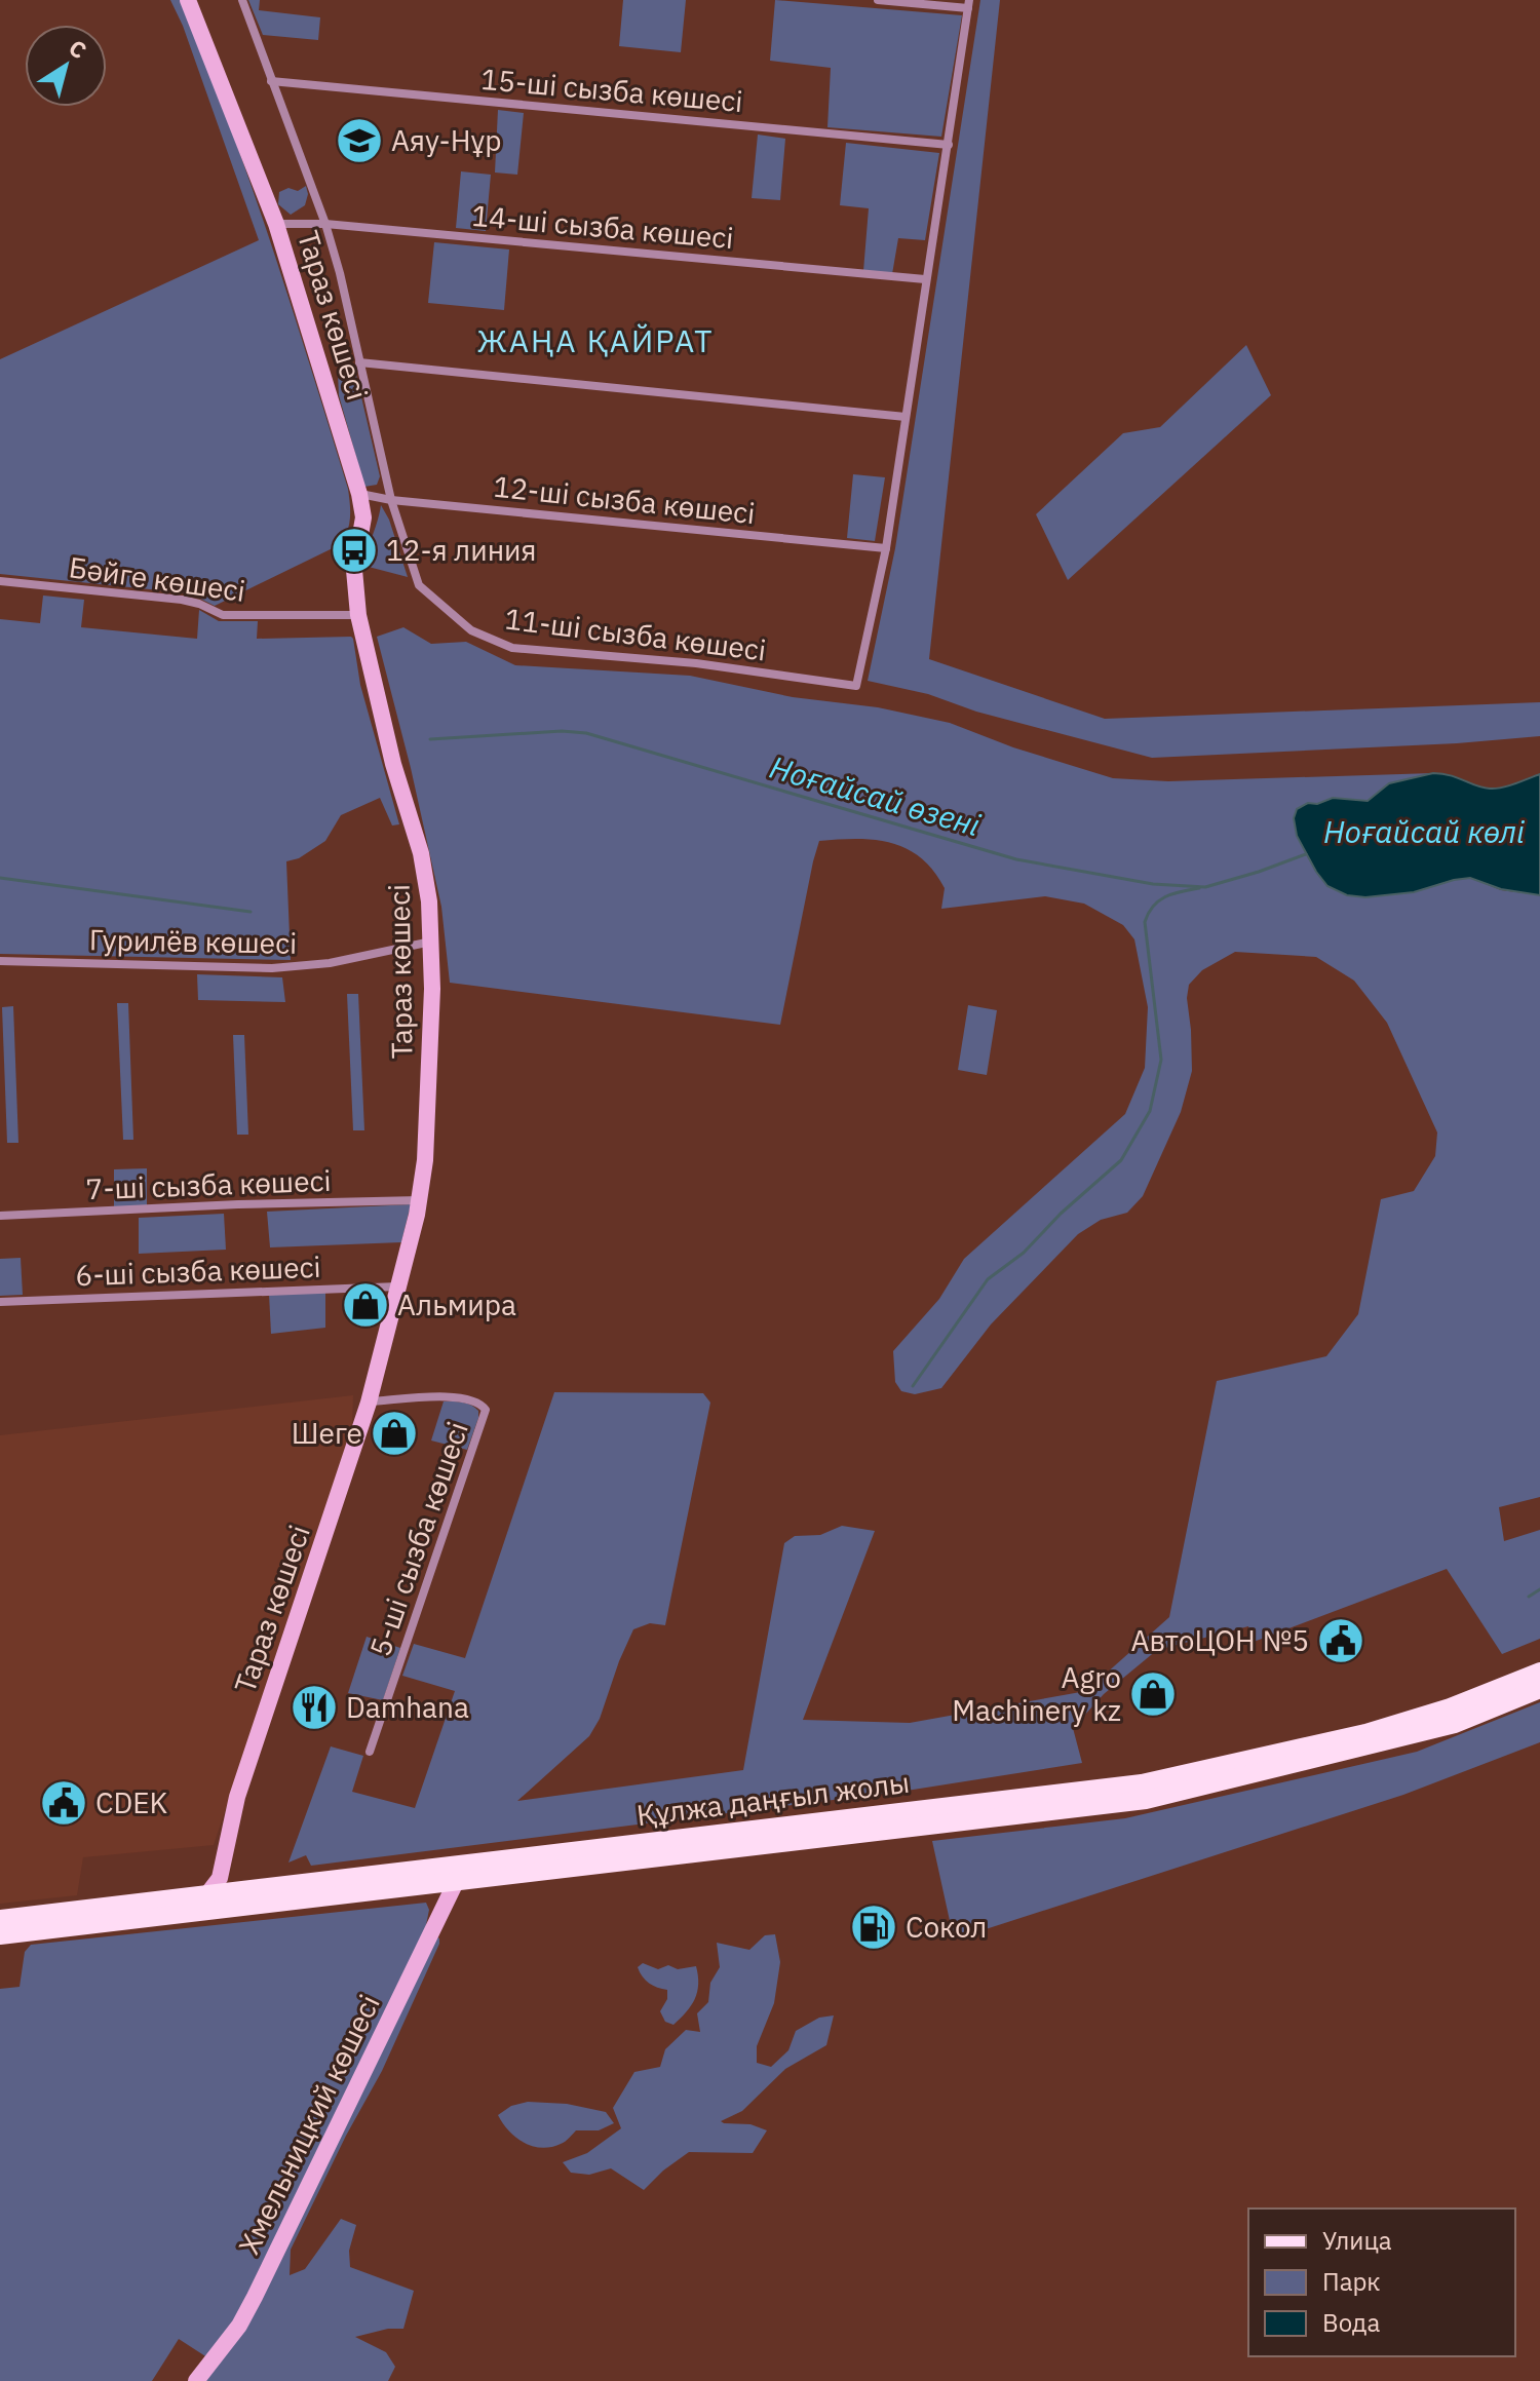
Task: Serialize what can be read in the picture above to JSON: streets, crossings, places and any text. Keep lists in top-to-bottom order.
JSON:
{
  "streets": {
    "main road": ["Құлжа даңғыл жолы"],
    "street": [
      "15-ші сызба көшесі",
      "14-ші сызба көшесі",
      "Тараз көшесі",
      "12-ші сызба көшесі",
      "Бәйге көшесі",
      "11-ші сызба көшесі",
      "Гурилёв көшесі",
      "7-ші сызба көшесі",
      "6-ші сызба көшесі",
      "5-ші сызба көшесі",
      "Хмельницкий көшесі"
    ]
  },
  "crossings": [
    ["15-ші сызба көшесі", "11-ші сызба көшесі"],
    ["14-ші сызба көшесі", "Тараз көшесі"],
    ["14-ші сызба көшесі", "11-ші сызба көшесі"],
    ["Тараз көшесі", "12-ші сызба көшесі"],
    ["Тараз көшесі", "Бәйге көшесі"],
    ["Тараз көшесі", "Гурилёв көшесі"],
    ["Тараз көшесі", "7-ші сызба көшесі"],
    ["Тараз көшесі", "6-ші сызба көшесі"],
    ["Тараз көшесі", "5-ші сызба көшесі"],
    ["Тараз көшесі", "Құлжа даңғыл жолы"],
    ["12-ші сызба көшесі", "11-ші сызба көшесі"],
    ["Құлжа даңғыл жолы", "Хмельницкий көшесі"]
  ],
  "districts": ["ЖАҢА ҚАЙРАТ"],
  "water": ["Ноғайсай өзені", "Ноғайсай көлі"],
  "places": {
    "school or university": ["Аяу-Нұр"],
    "bus stop": ["12-я линия"],
    "shop": ["Альмира", "Шеге", "Agro Machinery kz"],
    "public building": ["АвтоЦОН №5", "CDEK"],
    "restaurant": ["Damhana"],
    "fuel station": ["Сокол"]
  },
  "legend": ["Улица", "Парк", "Вода"],
  "north": "top right"
}
